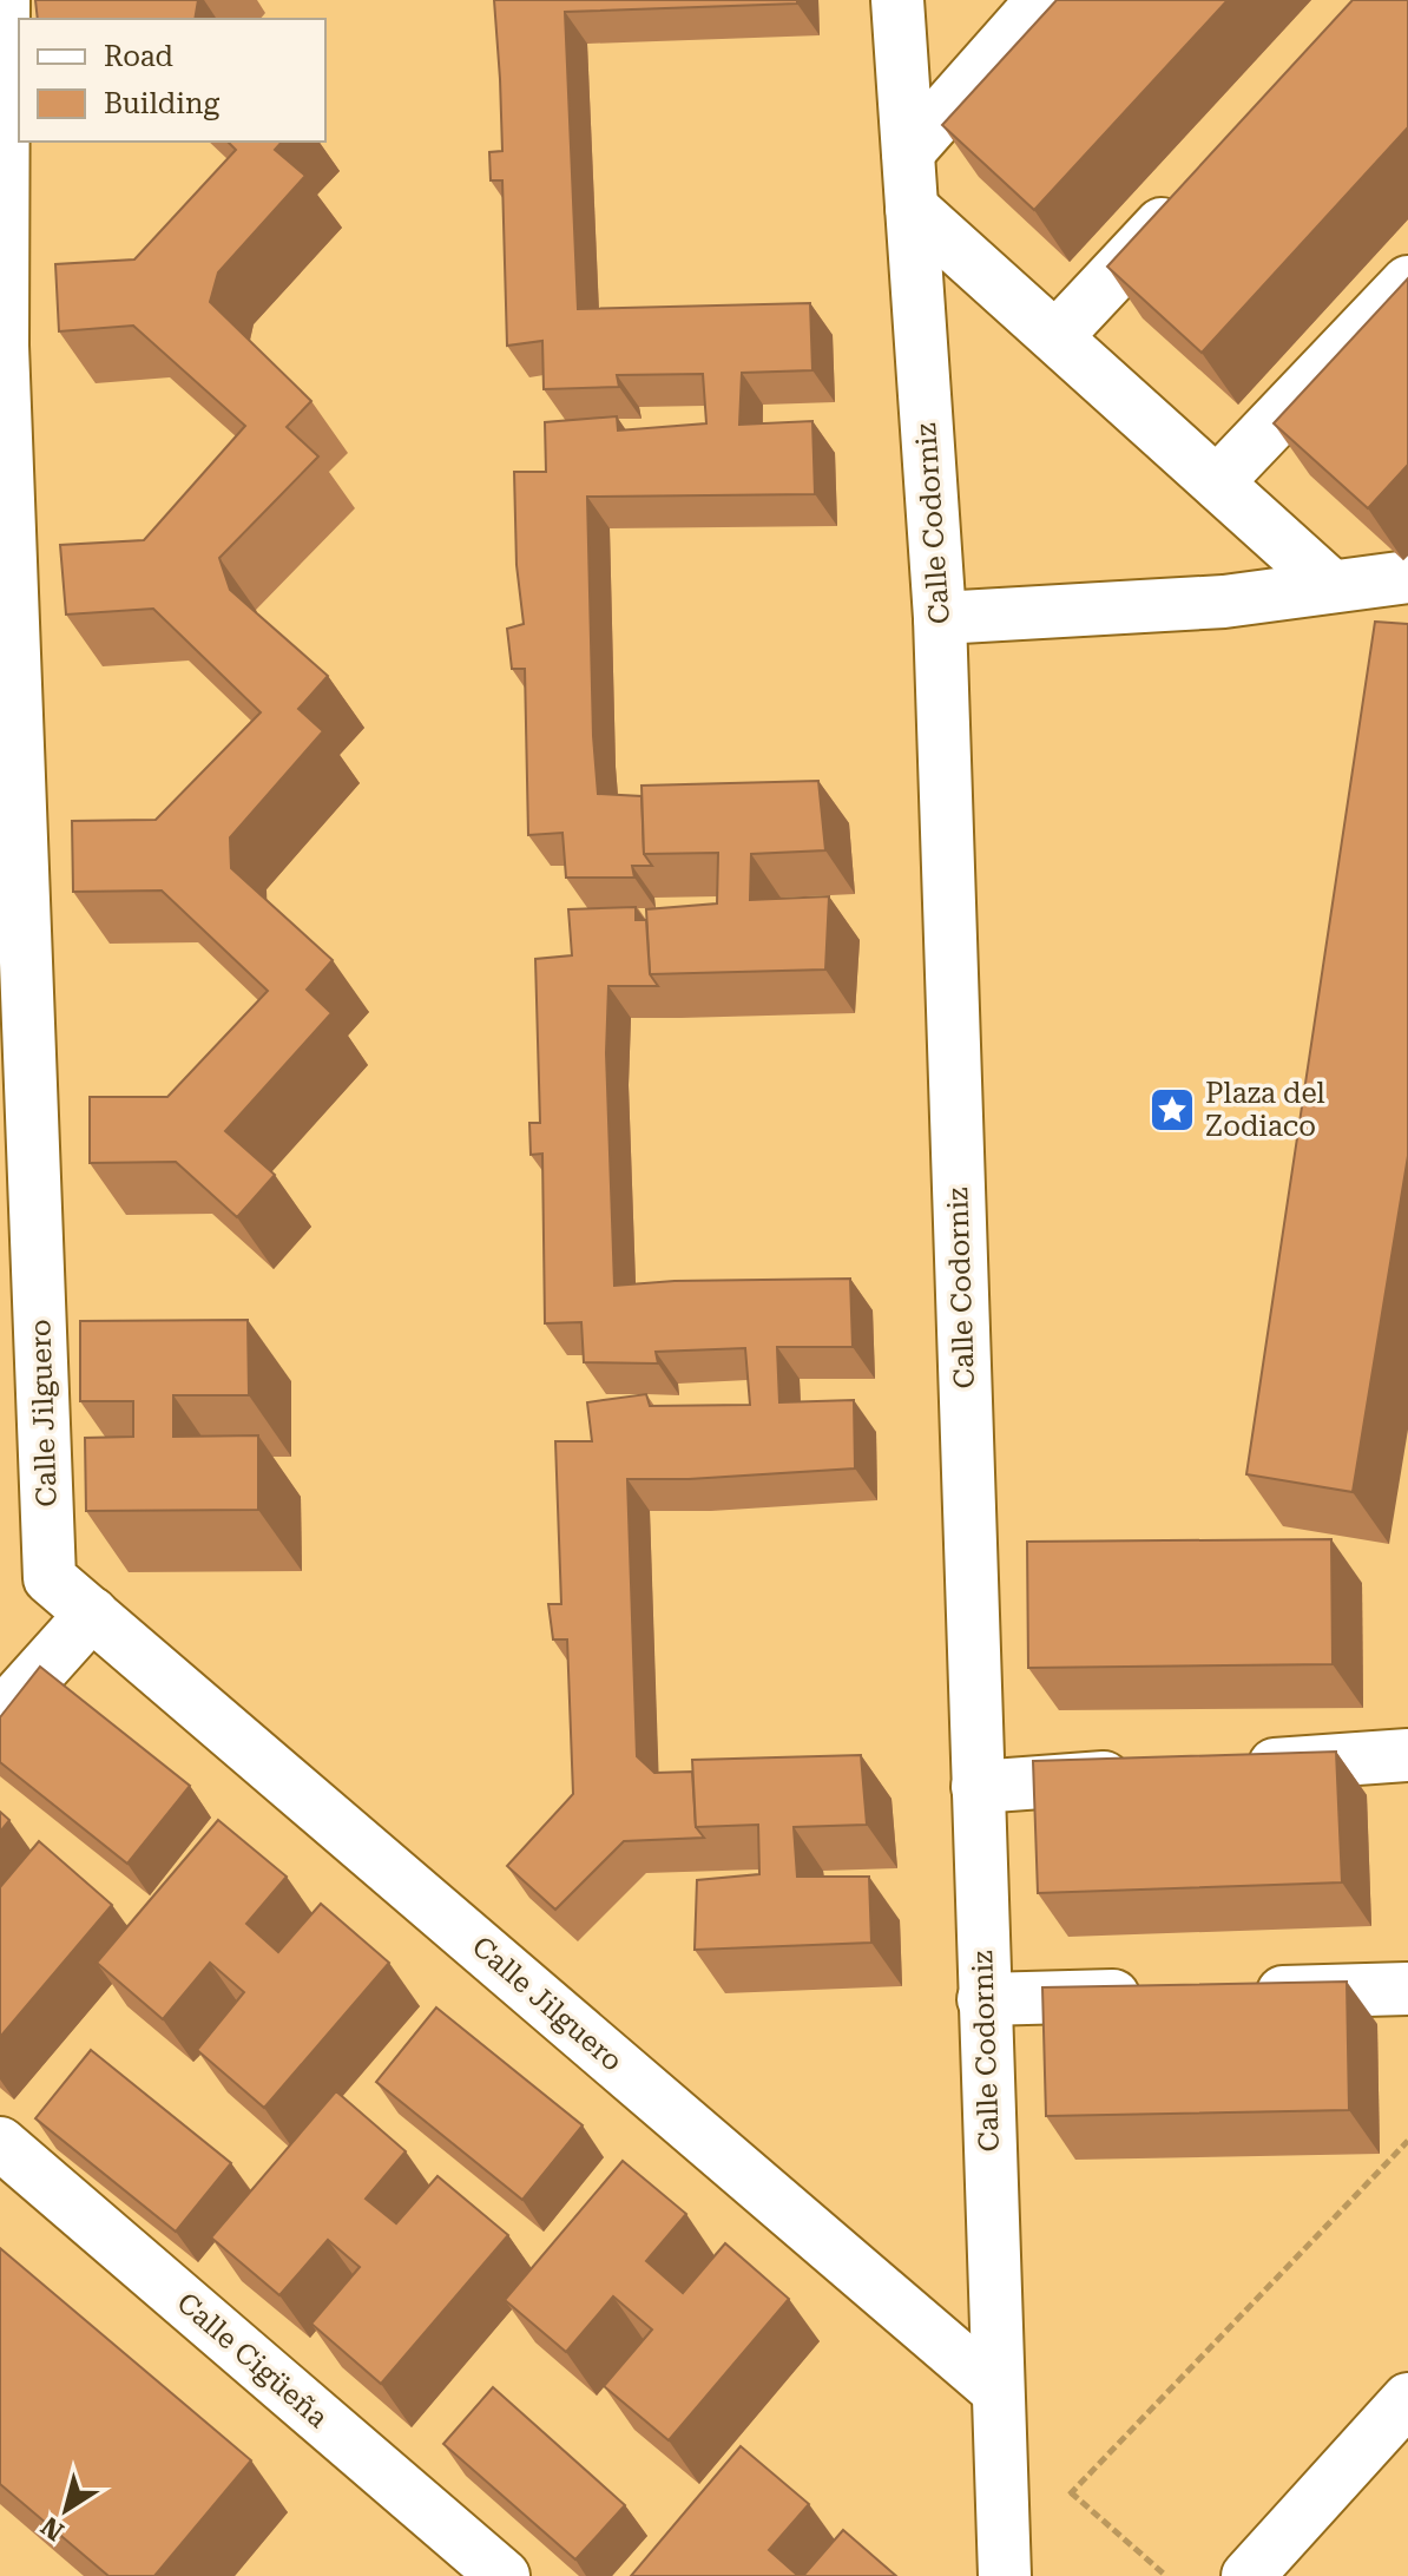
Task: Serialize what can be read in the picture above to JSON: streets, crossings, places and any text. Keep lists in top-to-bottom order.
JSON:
{
  "streets": {
    "street": ["Calle Codorniz", "Calle Jilguero", "Calle Cigüeña"]
  },
  "crossings": [
    ["Calle Codorniz", "Calle Jilguero"]
  ],
  "places": {
    "place": ["Plaza del Zodiaco"]
  },
  "legend": ["Road", "Building"],
  "north": "bottom left"
}
